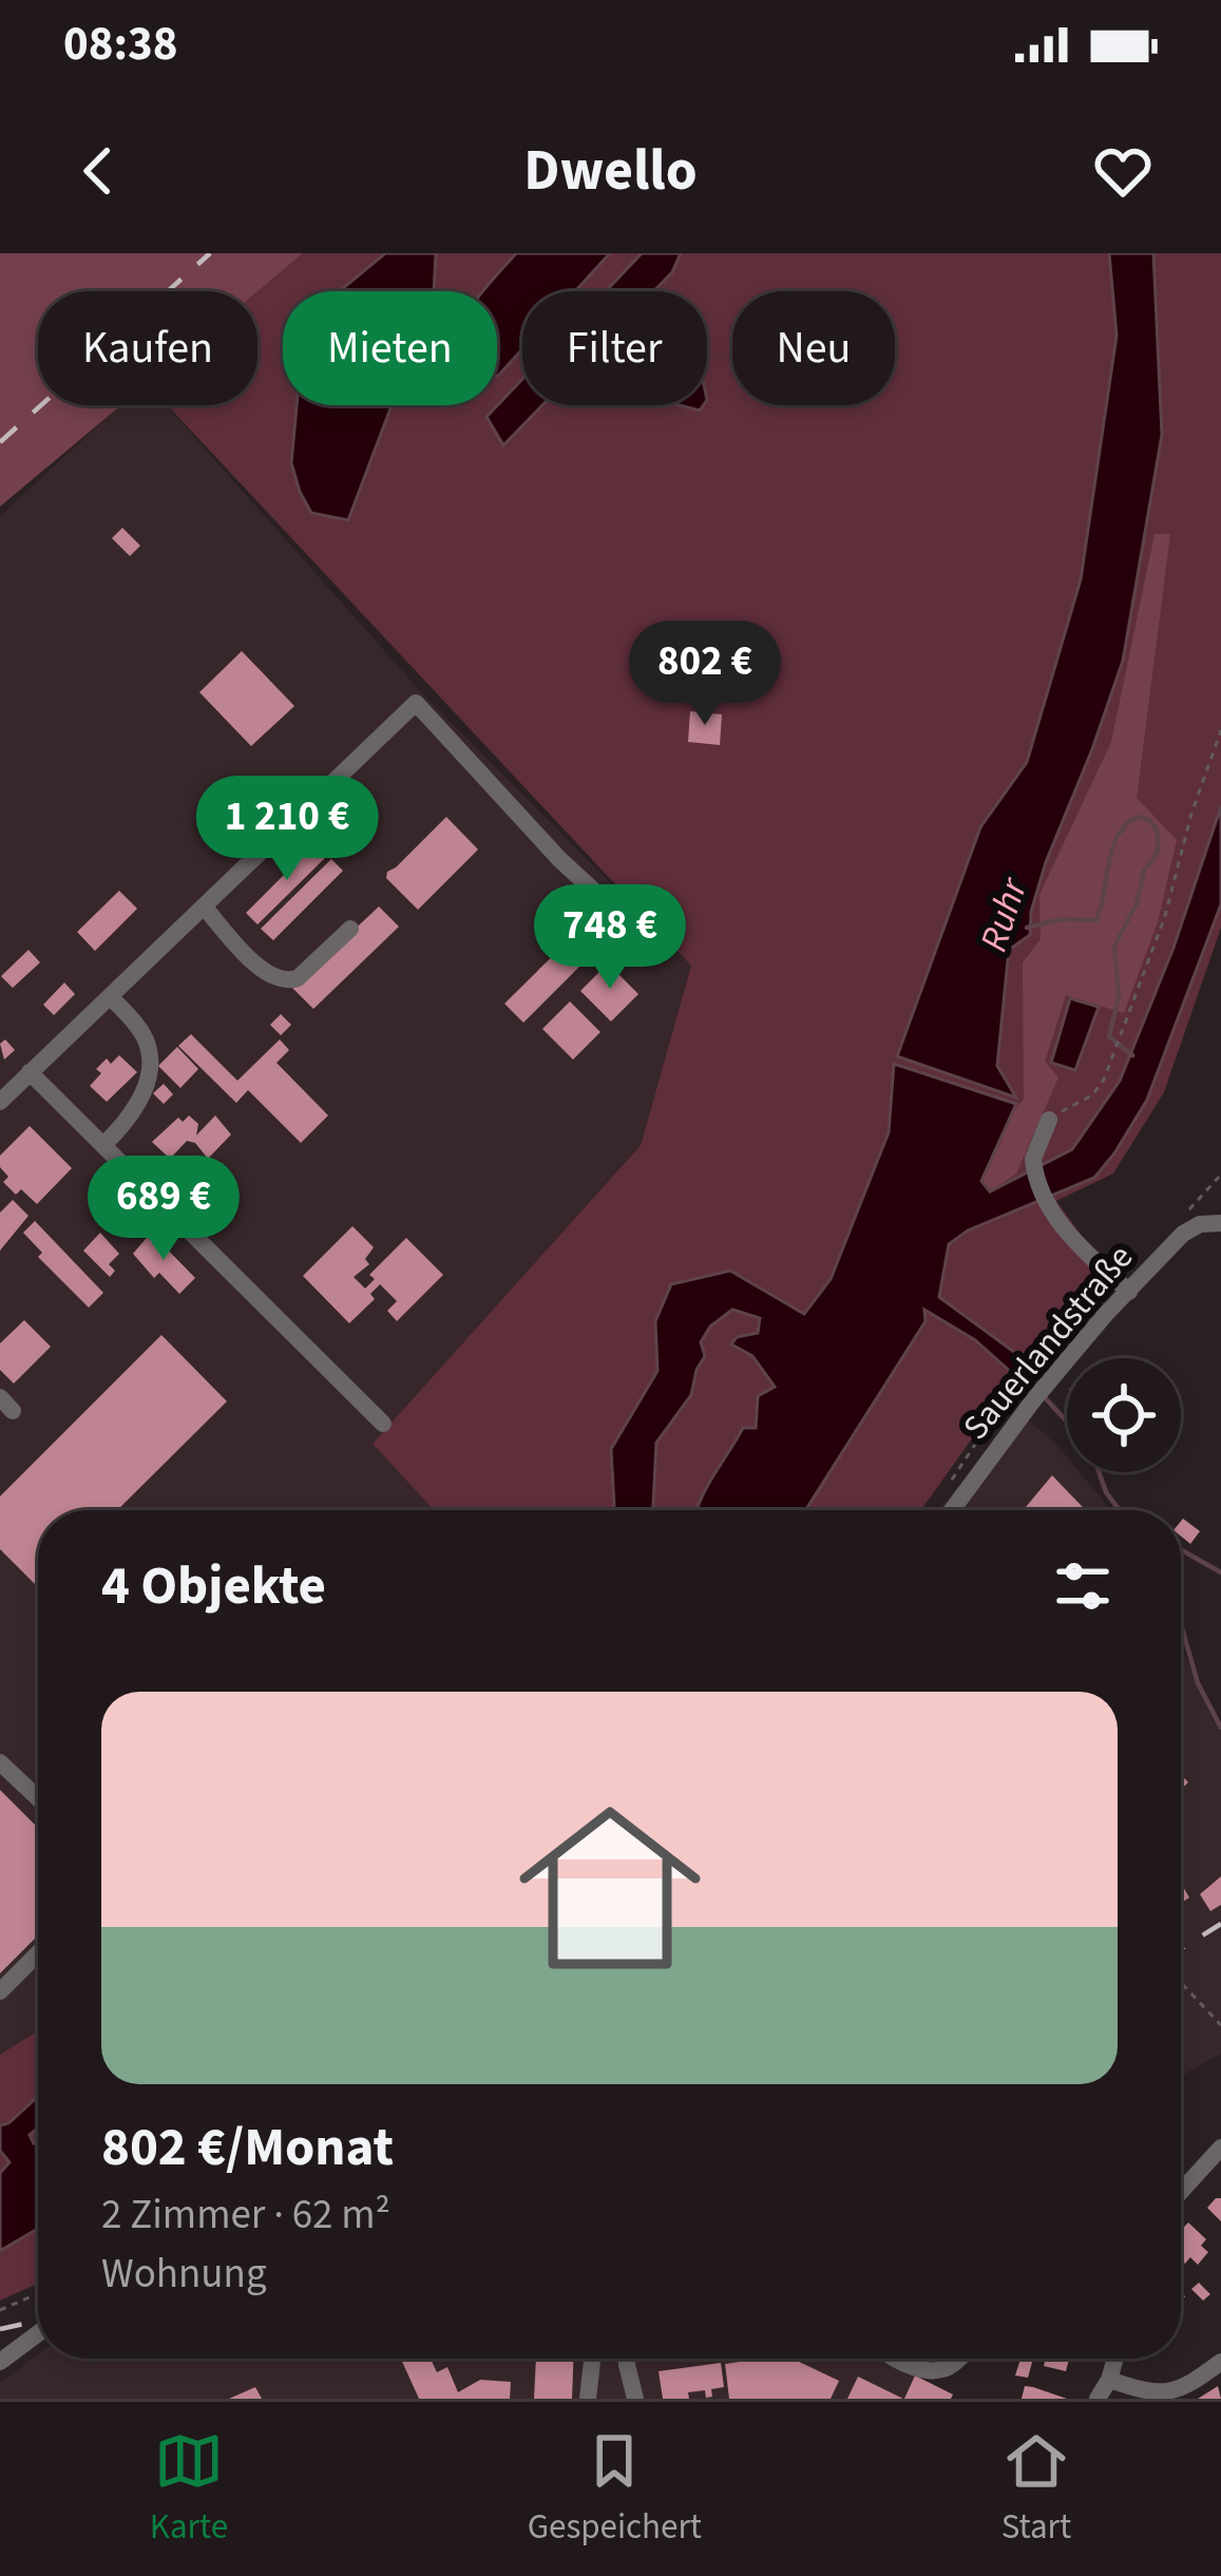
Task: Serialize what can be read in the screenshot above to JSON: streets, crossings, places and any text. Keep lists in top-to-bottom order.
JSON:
{
  "streets": {
    "street": ["Sauerlandstraße"]
  },
  "water": ["Ruhr"],
  "page": {
    "status": "08:38",
    "header": "Dwello",
    "chip": [
      "Kaufen",
      "Mieten",
      "Filter",
      "Neu"
    ],
    "price": [
      "802 €",
      "1 210 €",
      "748 €",
      "689 €"
    ],
    "heading": "4 Objekte",
    "list": [
      {
        "name": "802 €/Monat",
        "note": "2 Zimmer · 62 m² · Wohnung"
      }
    ],
    "tabs": ["Karte", "Gespeichert", "Start"]
  }
}
